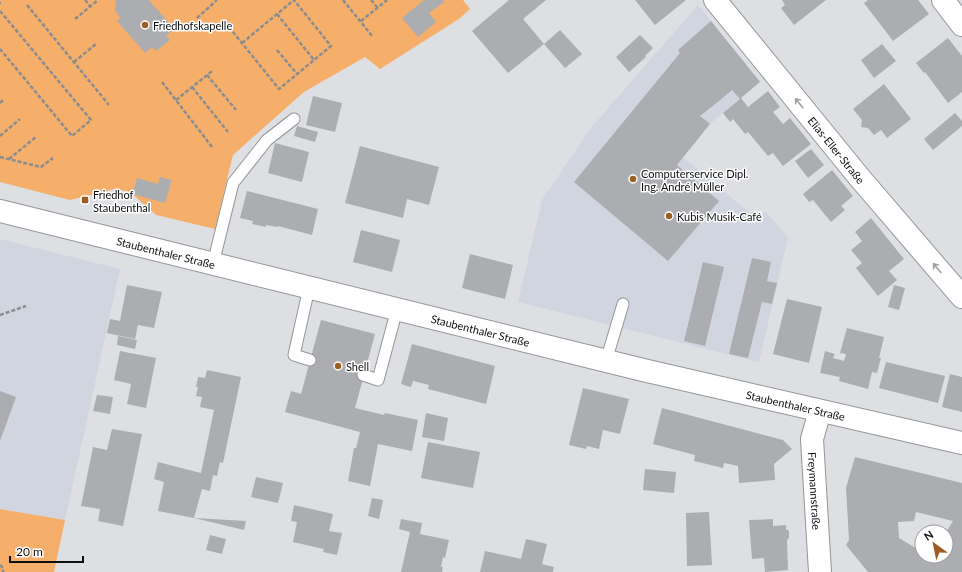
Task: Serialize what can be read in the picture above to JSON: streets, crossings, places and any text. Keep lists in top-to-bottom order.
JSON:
{
  "streets": {
    "main road": ["Elias-Eller-Straße", "Staubenthaler Straße", "Freymannstraße"]
  },
  "crossings": [
    ["Staubenthaler Straße", "Freymannstraße"]
  ],
  "one_way": ["Elias-Eller-Straße"],
  "places": {
    "other": [
      "Friedhofskapelle",
      "Computerservice Dipl. Ing. André Müller",
      "Kubis Musik-Café",
      "Shell"
    ],
    "transit": ["Friedhof Staubenthal"]
  },
  "scale_bar": "20 m",
  "north": "top left"
}
